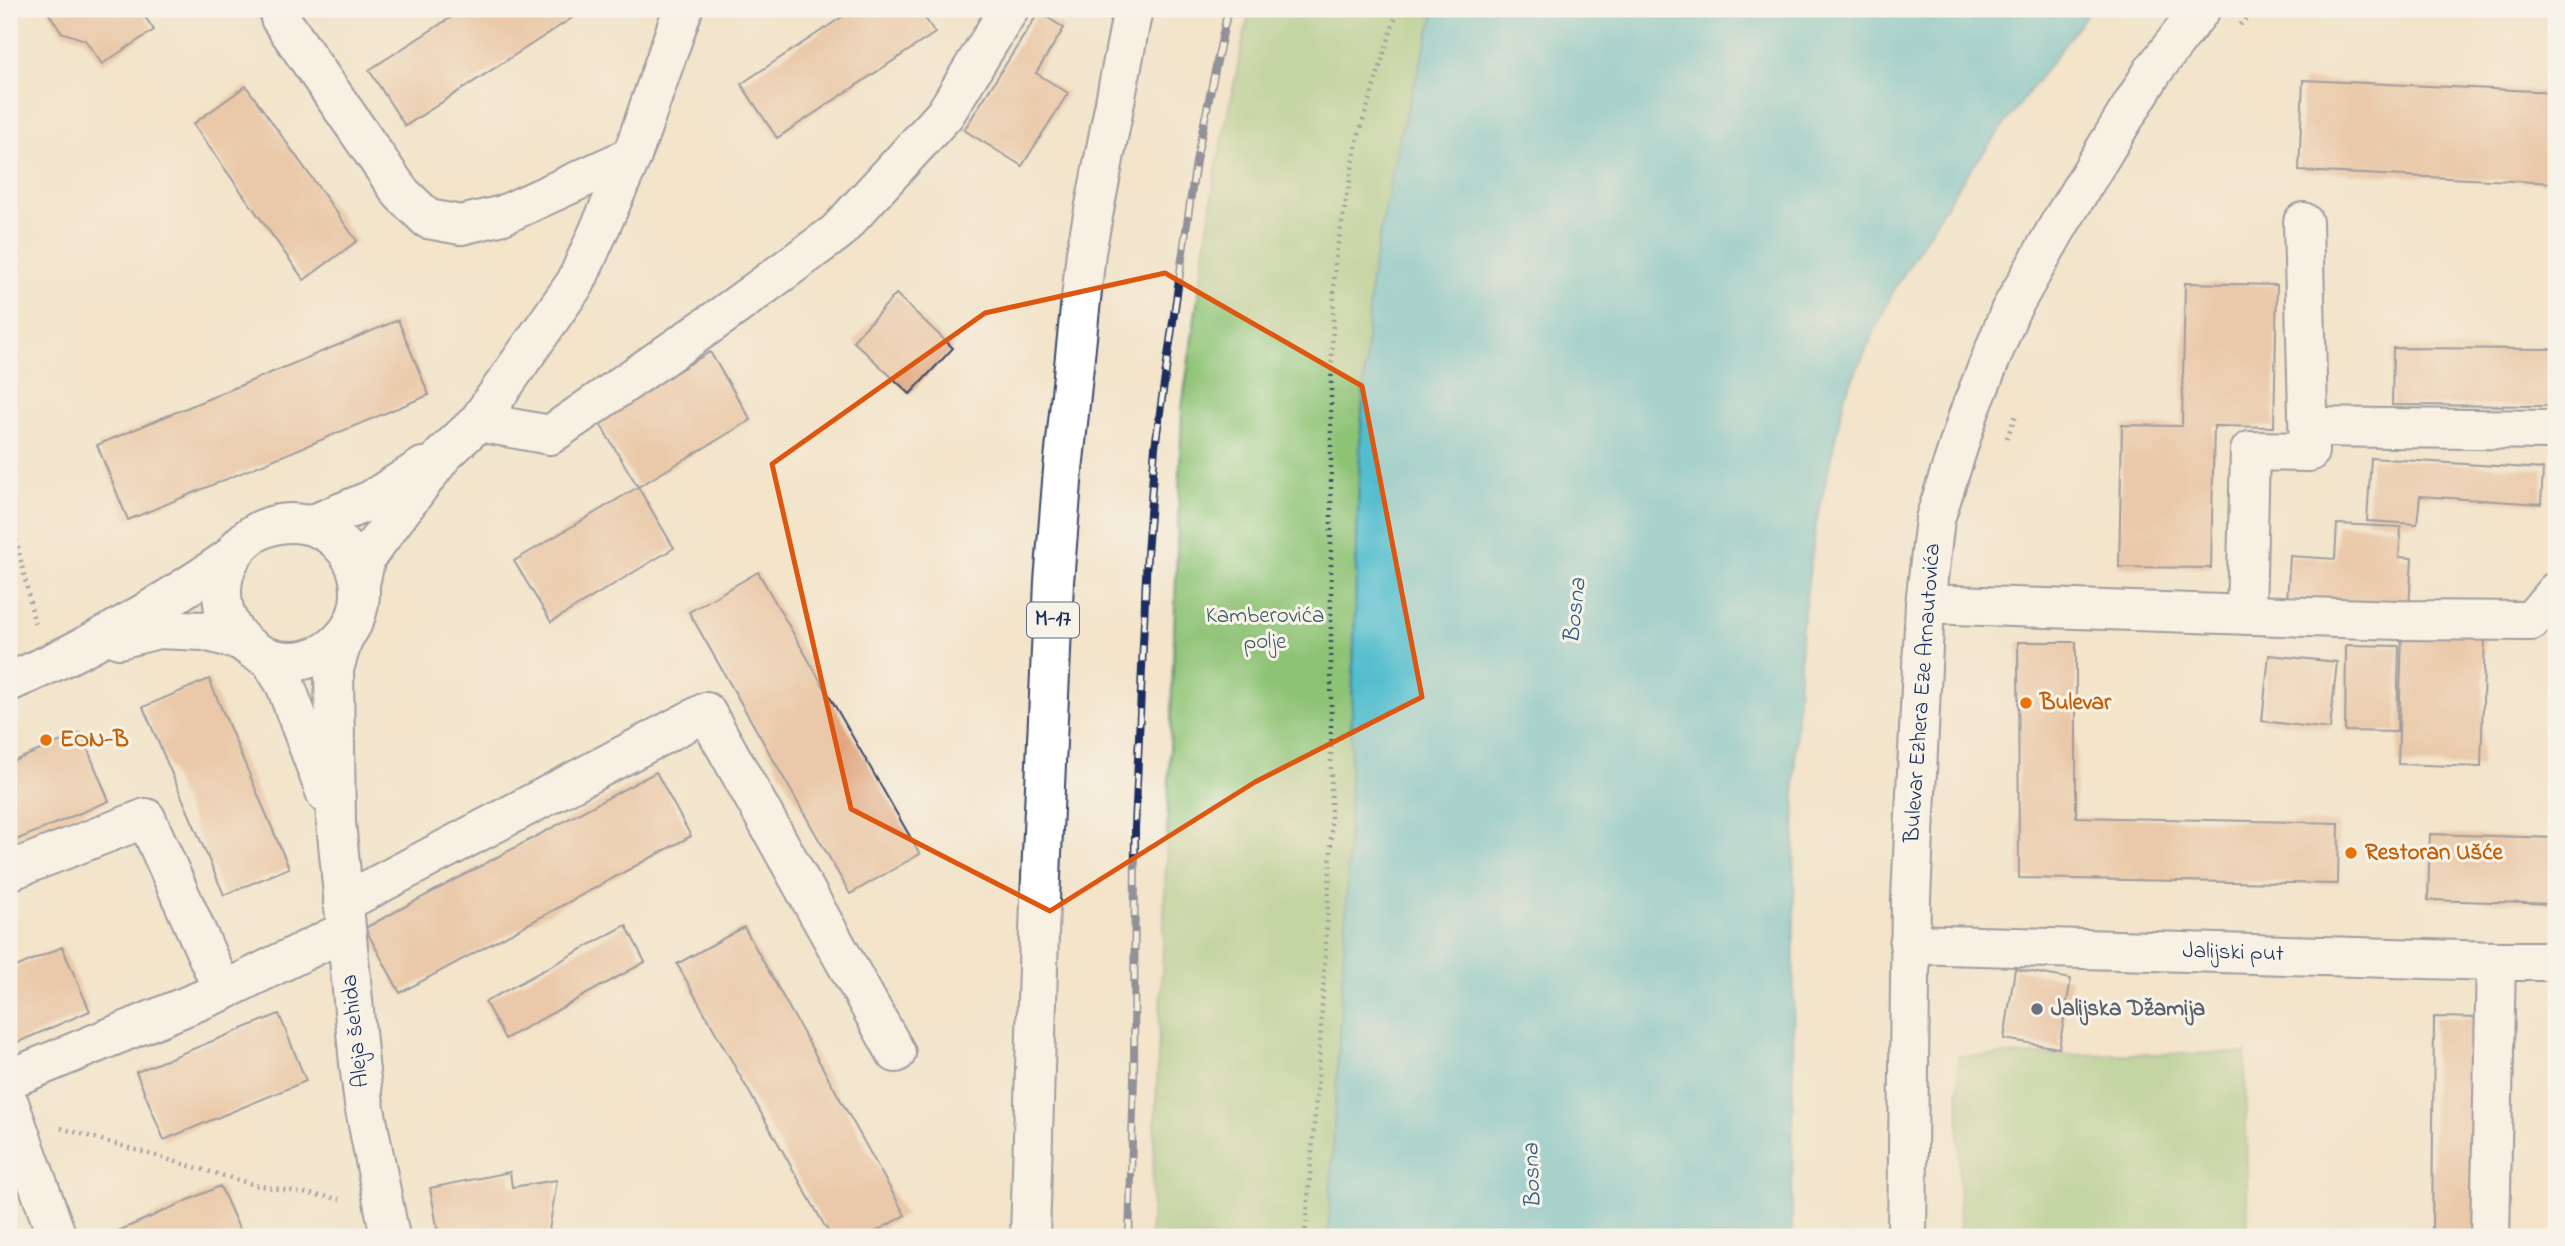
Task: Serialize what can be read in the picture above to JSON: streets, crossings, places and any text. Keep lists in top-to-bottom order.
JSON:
{
  "streets": {
    "main road": [
      "M-17",
      "Bulevar Ezhera Eze Arnautovića",
      "Jalijski put",
      "Aleja šehida"
    ]
  },
  "crossings": [
    ["Bulevar Ezhera Eze Arnautovića", "Jalijski put"]
  ],
  "water": ["Bosna"],
  "parks": ["Kamberovića polje"],
  "places": [
    "Bulevar",
    "EON-B",
    "Restoran Ušće",
    "Jalijska Džamija"
  ]
}
